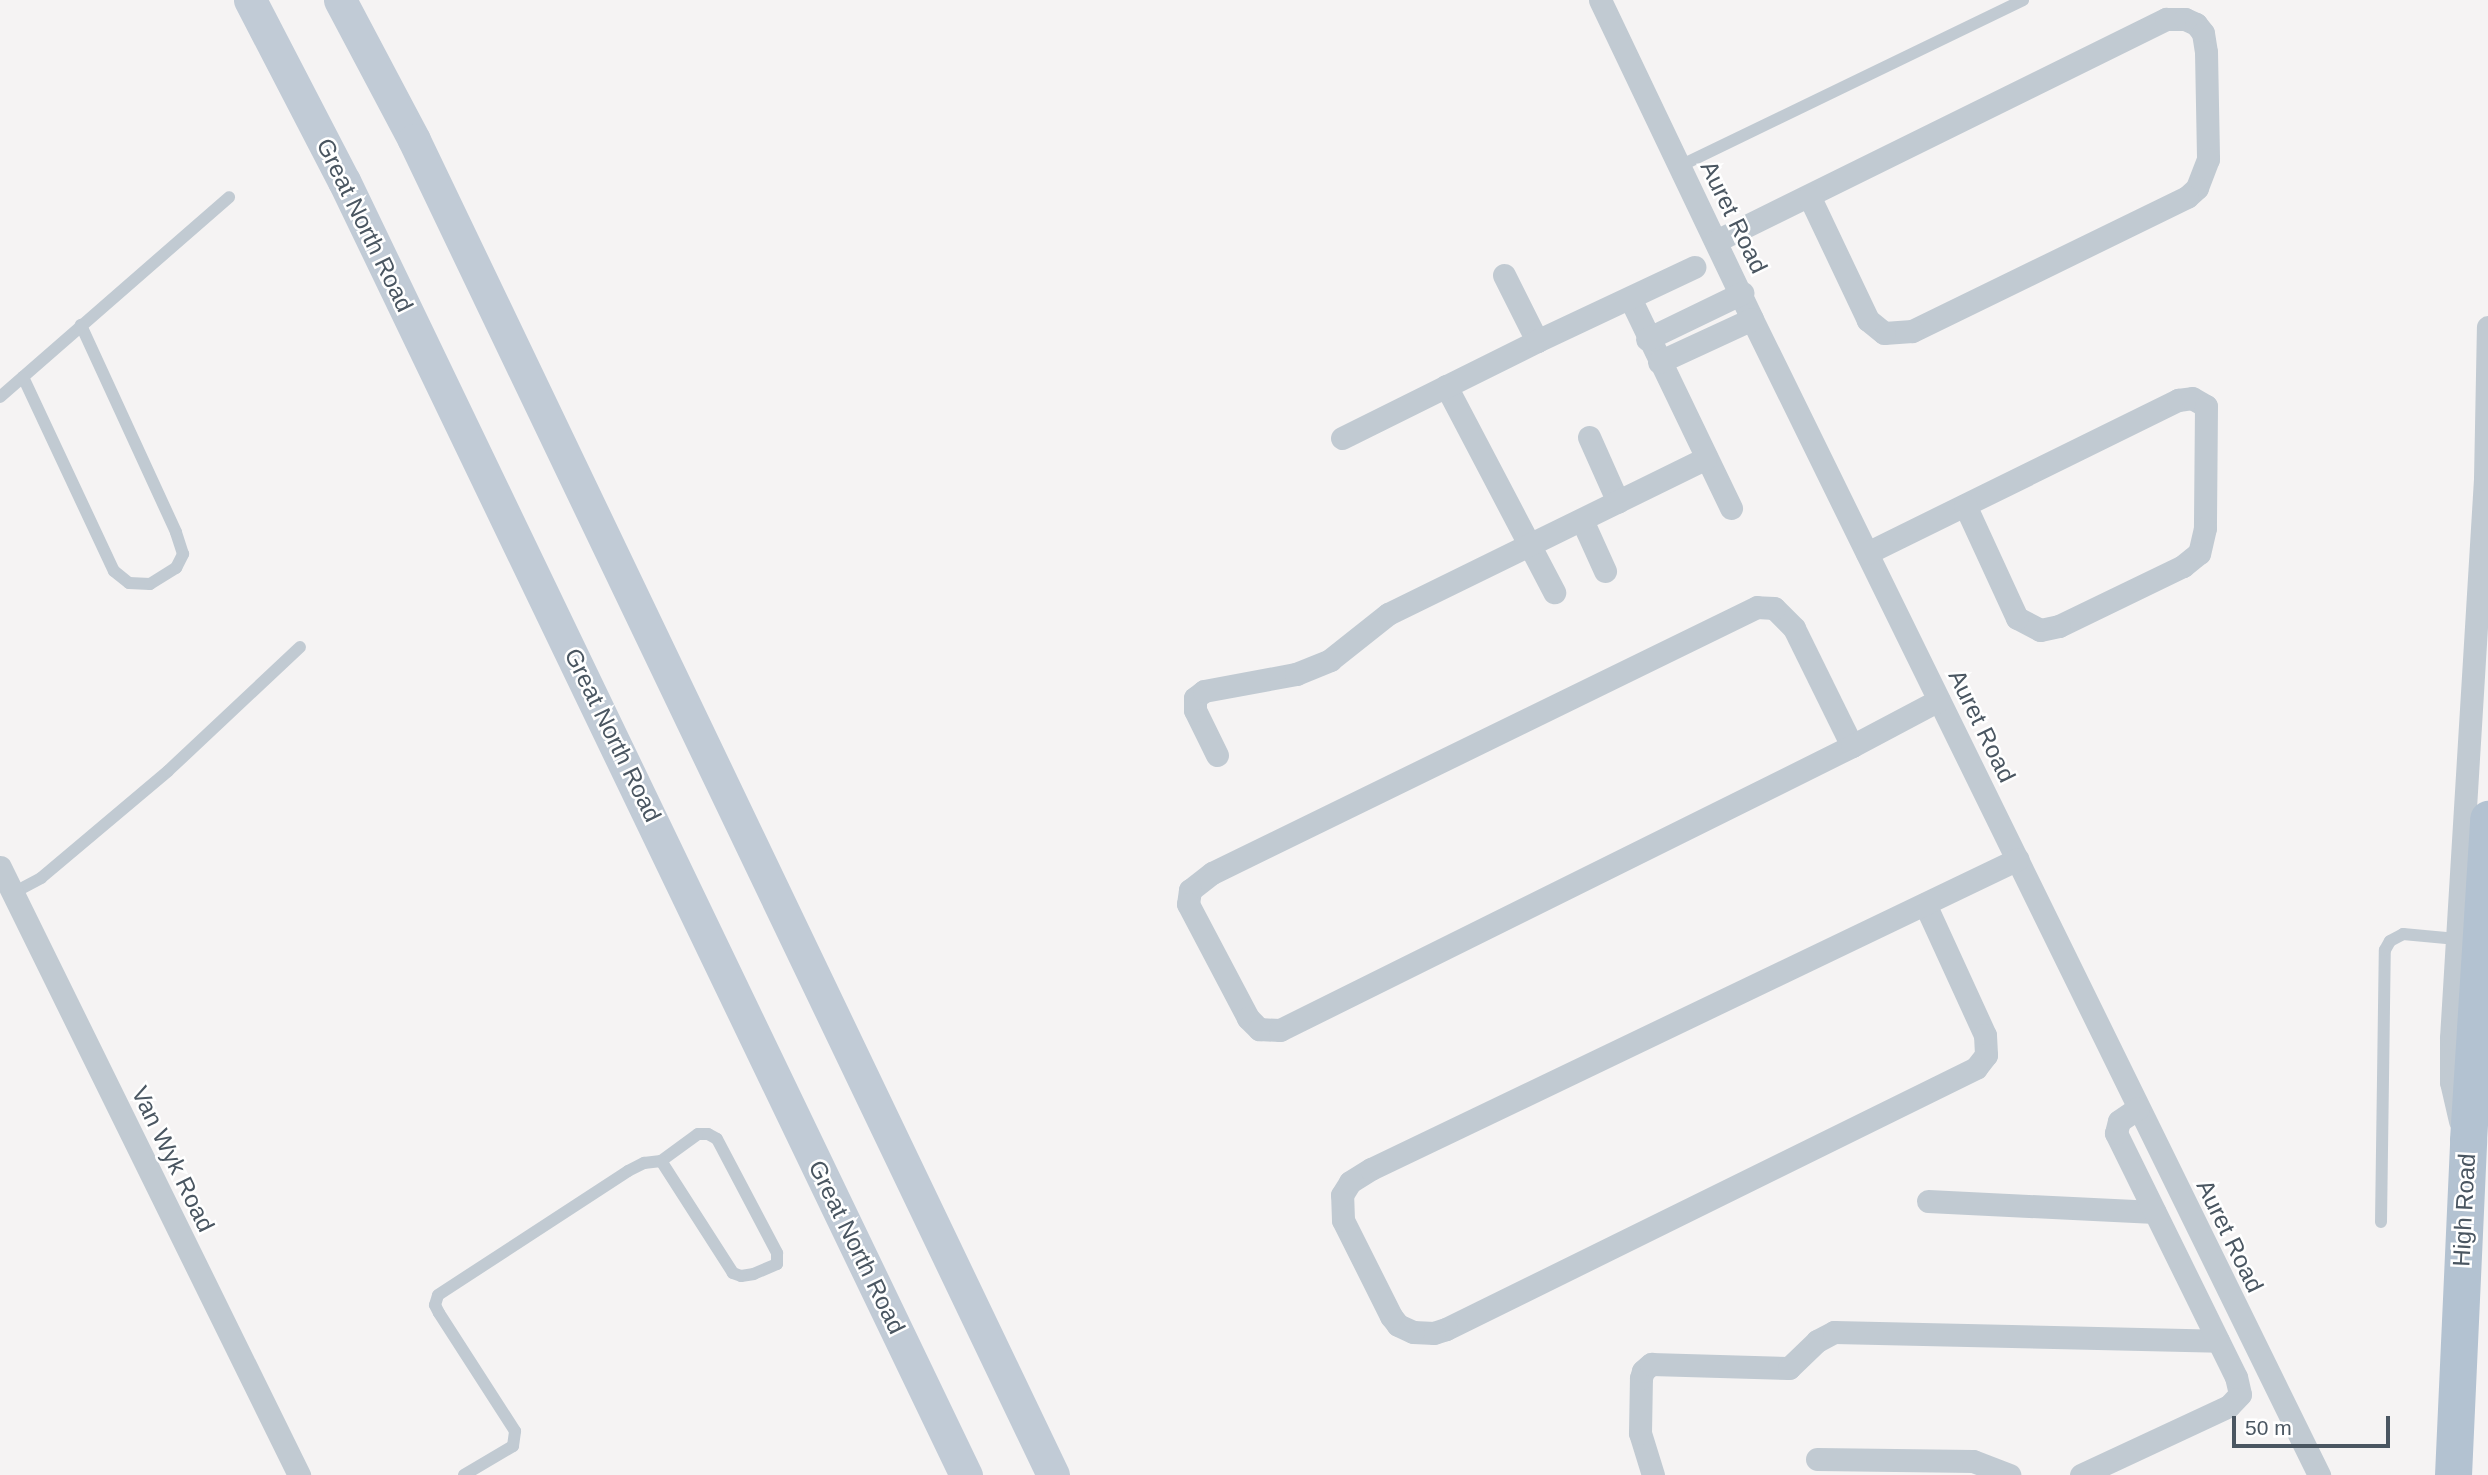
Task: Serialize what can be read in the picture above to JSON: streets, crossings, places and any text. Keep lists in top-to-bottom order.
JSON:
{
  "streets": {
    "main road": ["Great North Road", "High Road"],
    "street": ["Auret Road", "Van Wyk Road"]
  },
  "scale_bar": "50 m"
}
